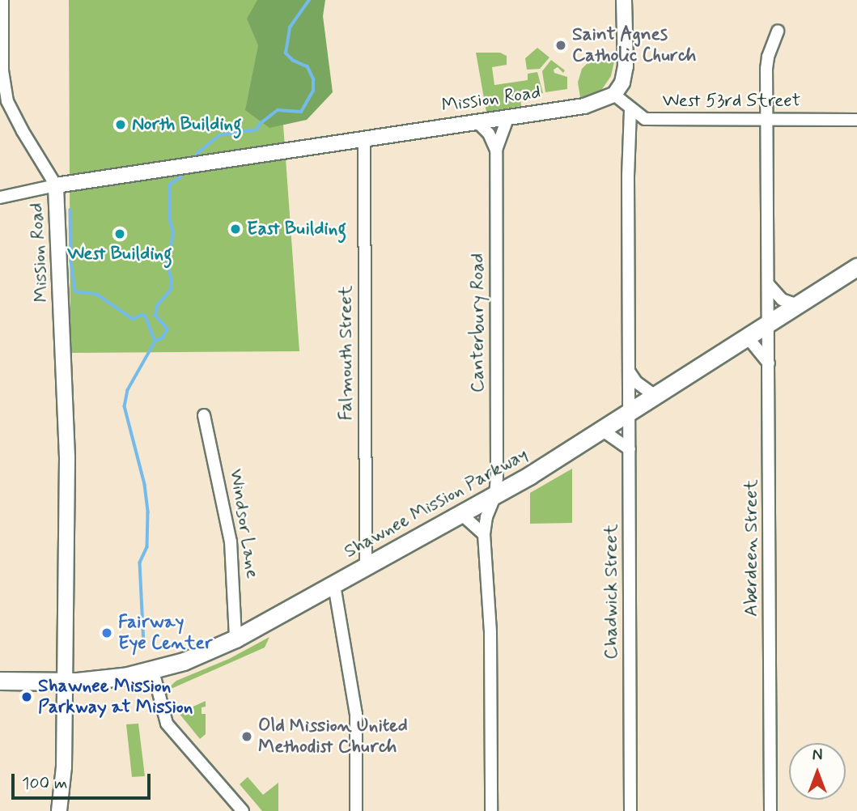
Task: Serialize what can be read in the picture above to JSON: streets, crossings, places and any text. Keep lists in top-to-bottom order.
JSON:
{
  "streets": {
    "highway": ["Shawnee Mission Parkway"],
    "main road": ["Mission Road"],
    "street": [
      "West 53rd Street",
      "Canterbury Road",
      "Falmouth Street",
      "Windsor Lane",
      "Aberdeen Street",
      "Chadwick Street"
    ]
  },
  "crossings": [
    ["Mission Road", "West 53rd Street"],
    ["Mission Road", "Canterbury Road"],
    ["Mission Road", "Falmouth Street"],
    ["Mission Road", "Shawnee Mission Parkway"],
    ["West 53rd Street", "Aberdeen Street"],
    ["West 53rd Street", "Chadwick Street"],
    ["Canterbury Road", "Shawnee Mission Parkway"],
    ["Falmouth Street", "Shawnee Mission Parkway"],
    ["Shawnee Mission Parkway", "Windsor Lane"],
    ["Shawnee Mission Parkway", "Aberdeen Street"],
    ["Shawnee Mission Parkway", "Chadwick Street"]
  ],
  "places": [
    "Saint Agnes Catholic Church",
    "North Building",
    "East Building",
    "West Building",
    "Fairway Eye Center",
    "Shawnee Mission Parkway at Mission",
    "Old Mission United Methodist Church"
  ],
  "scale_bar": "100 m",
  "north": "top"
}
